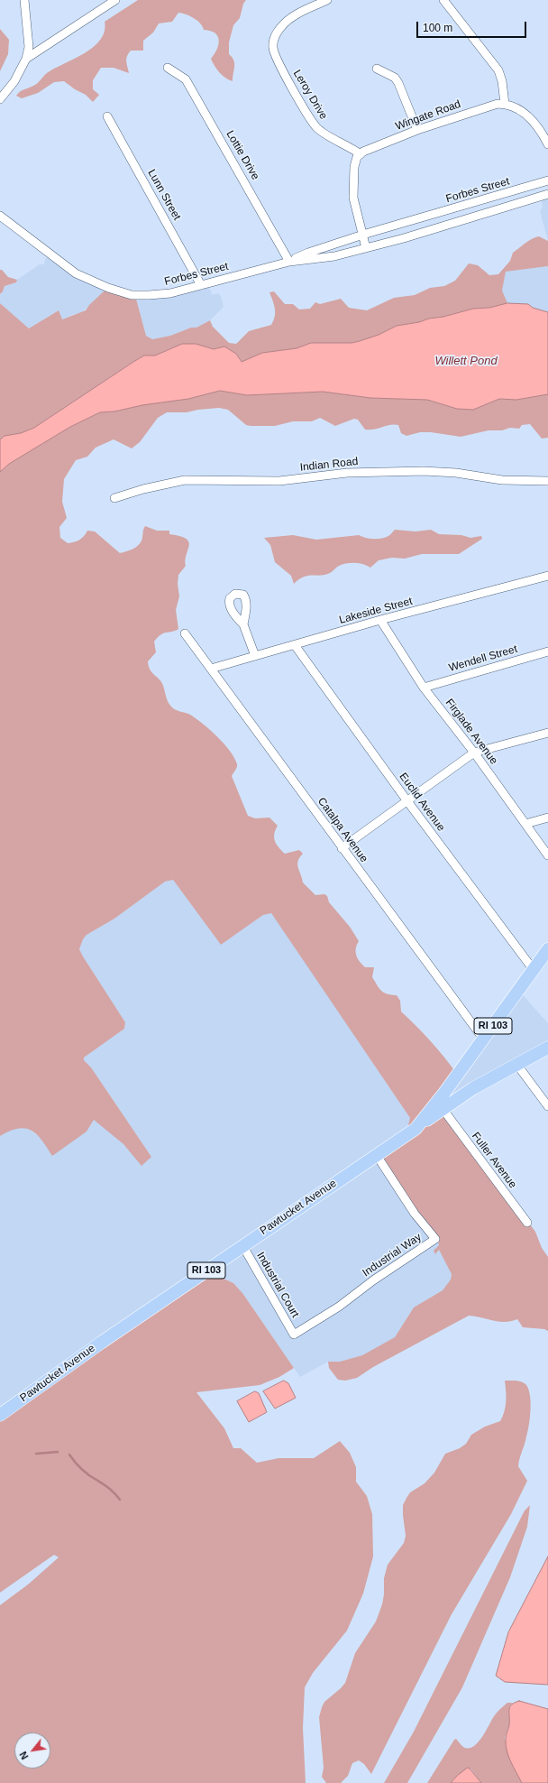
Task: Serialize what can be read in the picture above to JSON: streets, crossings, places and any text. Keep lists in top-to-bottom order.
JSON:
{
  "streets": {
    "main road": ["RI 103", "Pawtucket Avenue"],
    "street": [
      "Leroy Drive",
      "Wingate Road",
      "Lottie Drive",
      "Forbes Street",
      "Lunn Street",
      "Indian Road",
      "Lakeside Street",
      "Wendell Street",
      "Firglade Avenue",
      "Euclid Avenue",
      "Catalpa Avenue",
      "Fuller Avenue",
      "Industrial Way",
      "Industrial Court"
    ]
  },
  "crossings": [
    ["Leroy Drive", "Wingate Road"],
    ["Lottie Drive", "Forbes Street"],
    ["Forbes Street", "Lunn Street"],
    ["Lakeside Street", "Firglade Avenue"],
    ["Lakeside Street", "Euclid Avenue"],
    ["Lakeside Street", "Catalpa Avenue"],
    ["Wendell Street", "Firglade Avenue"],
    ["Euclid Avenue", "RI 103"],
    ["Catalpa Avenue", "RI 103"],
    ["RI 103", "Fuller Avenue"],
    ["RI 103", "Pawtucket Avenue"],
    ["Fuller Avenue", "Pawtucket Avenue"],
    ["Pawtucket Avenue", "Industrial Way"],
    ["Pawtucket Avenue", "Industrial Court"],
    ["Industrial Way", "Industrial Court"]
  ],
  "water": ["Willett Pond"],
  "scale_bar": "100 m",
  "north": "bottom left"
}
